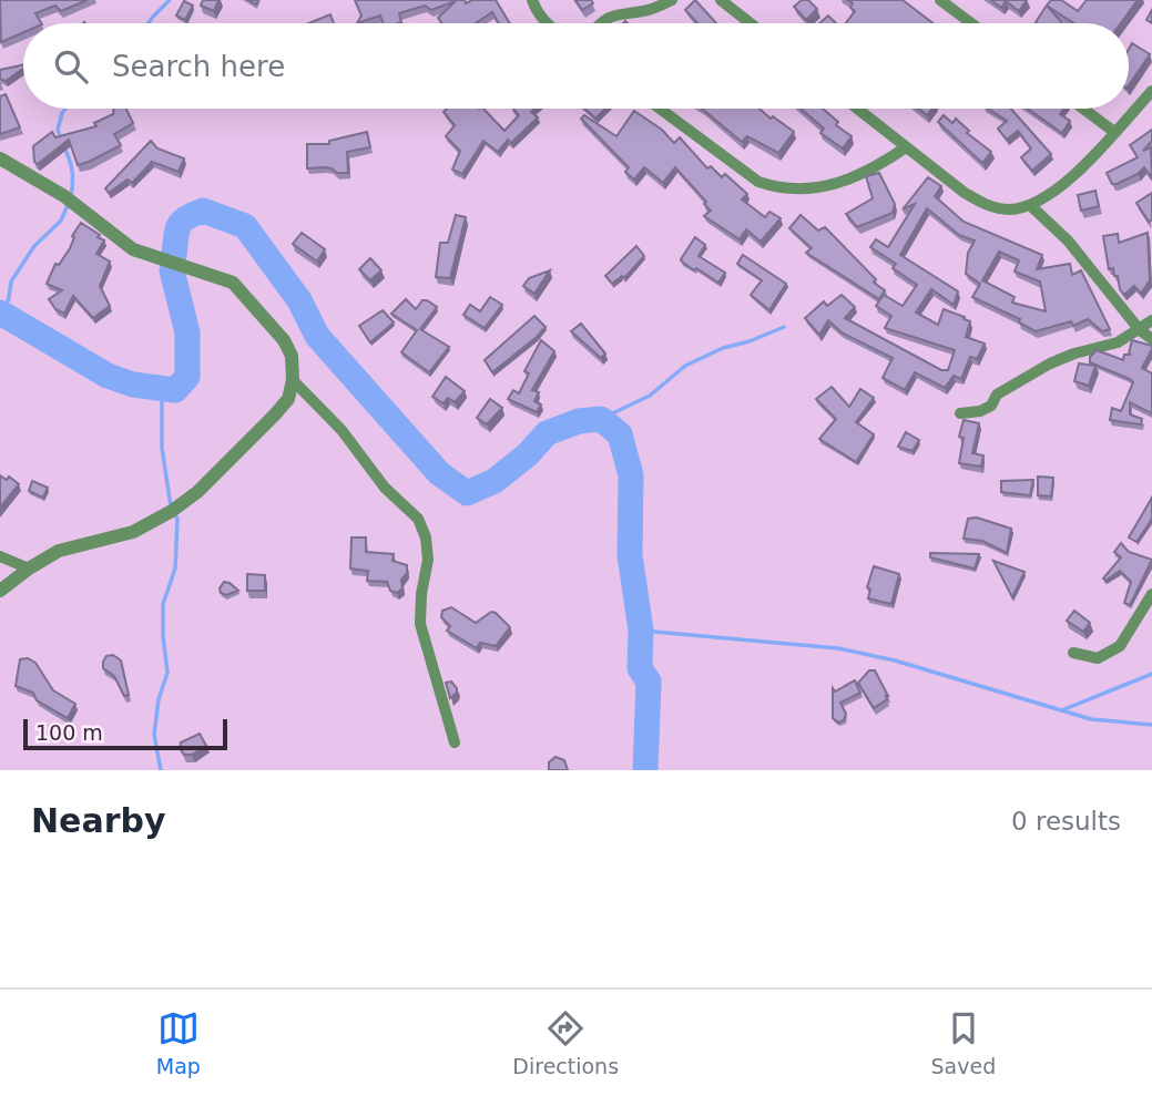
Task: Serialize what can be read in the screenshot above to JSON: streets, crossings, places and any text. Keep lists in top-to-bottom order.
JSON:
{
  "scale_bar": "100 m",
  "page": {
    "search": "Search here",
    "scale": "100 m",
    "heading": ["Nearby", "0 results"],
    "nav": ["Map", "Directions", "Saved"]
  }
}
